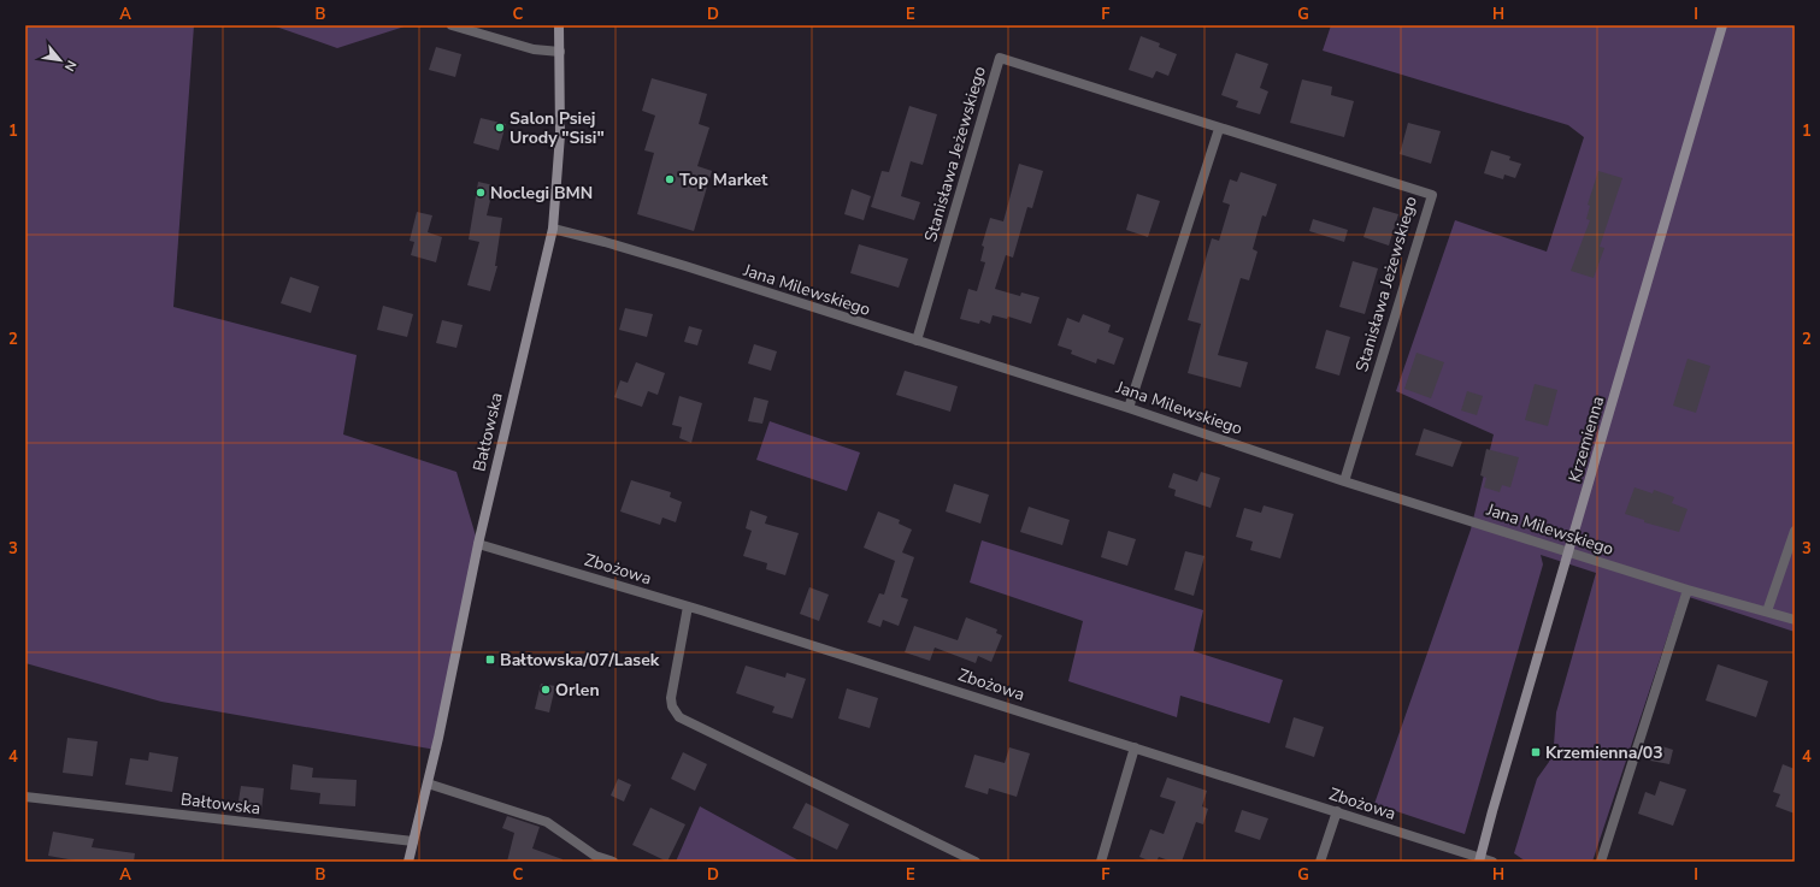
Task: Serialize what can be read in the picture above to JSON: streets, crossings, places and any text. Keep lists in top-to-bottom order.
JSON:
{
  "streets": {
    "main road": ["Bałtowska", "Krzemienna"],
    "street": ["Stanisława Jeżewskiego", "Jana Milewskiego", "Zbożowa"]
  },
  "crossings": [
    ["Stanisława Jeżewskiego", "Jana Milewskiego"],
    ["Jana Milewskiego", "Bałtowska"],
    ["Jana Milewskiego", "Krzemienna"],
    ["Bałtowska", "Zbożowa"],
    ["Krzemienna", "Zbożowa"]
  ],
  "places": {
    "other": [
      "Salon Psiej Urody \"Sisi\"",
      "Top Market",
      "Noclegi BMN",
      "Orlen"
    ],
    "transit": ["Bałtowska/07/Lasek", "Krzemienna/03"]
  },
  "north": "bottom right",
  "grid": {
    "columns": [
      "A",
      "B",
      "C",
      "D",
      "E",
      "F",
      "G",
      "H",
      "I"
    ],
    "rows": [
      "1",
      "2",
      "3",
      "4"
    ]
  }
}
